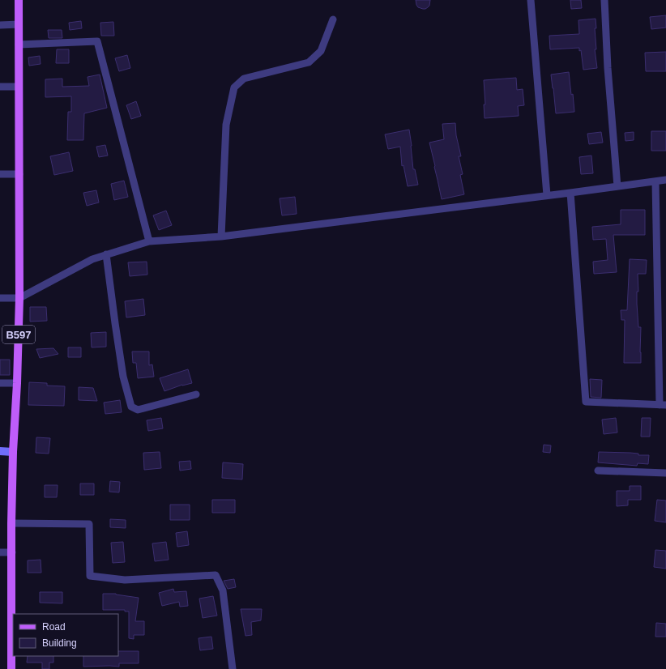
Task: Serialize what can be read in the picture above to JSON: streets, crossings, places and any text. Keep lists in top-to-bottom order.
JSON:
{
  "streets": {
    "main road": ["B597"]
  },
  "legend": ["Road", "Building"]
}
